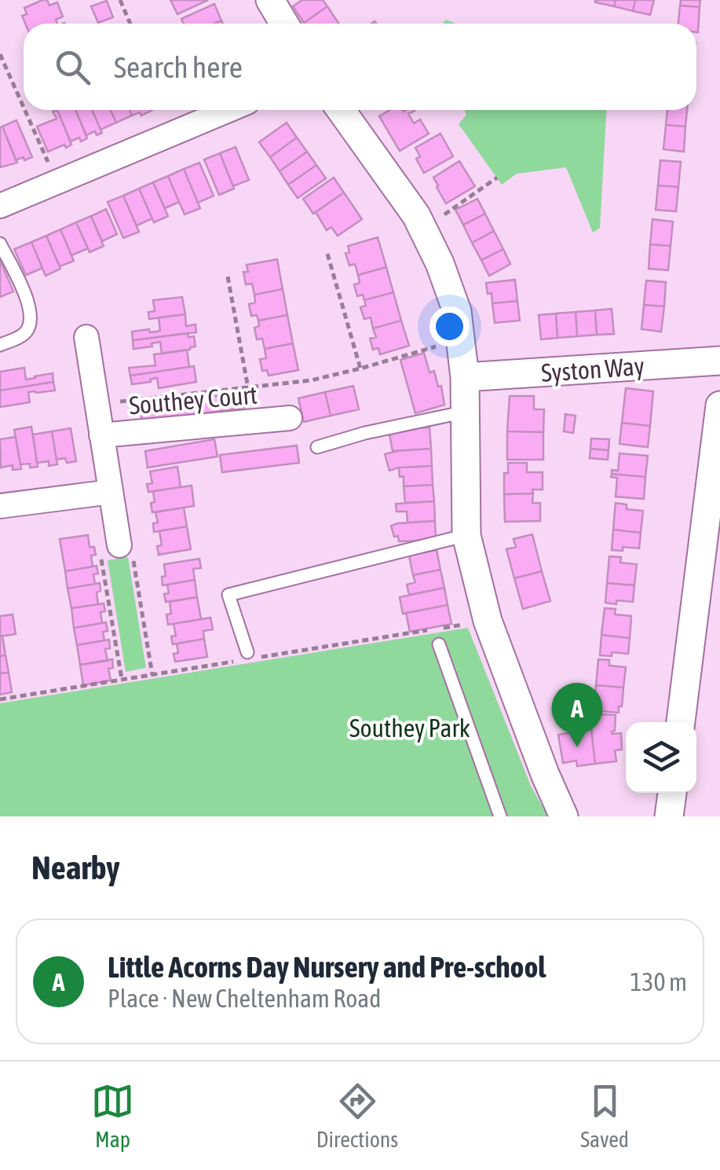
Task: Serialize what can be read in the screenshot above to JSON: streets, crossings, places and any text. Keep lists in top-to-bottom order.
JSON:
{
  "streets": {
    "street": ["Syston Way", "Southey Court"]
  },
  "parks": ["Southey Park"],
  "page": {
    "search": "Search here",
    "pins": "A",
    "heading": "Nearby",
    "list": [
      {
        "mark": "A",
        "name": "Little Acorns Day Nursery and Pre-school",
        "note": "Place · New Cheltenham Road",
        "value": "130 m"
      }
    ],
    "nav": ["Map", "Directions", "Saved"]
  }
}
